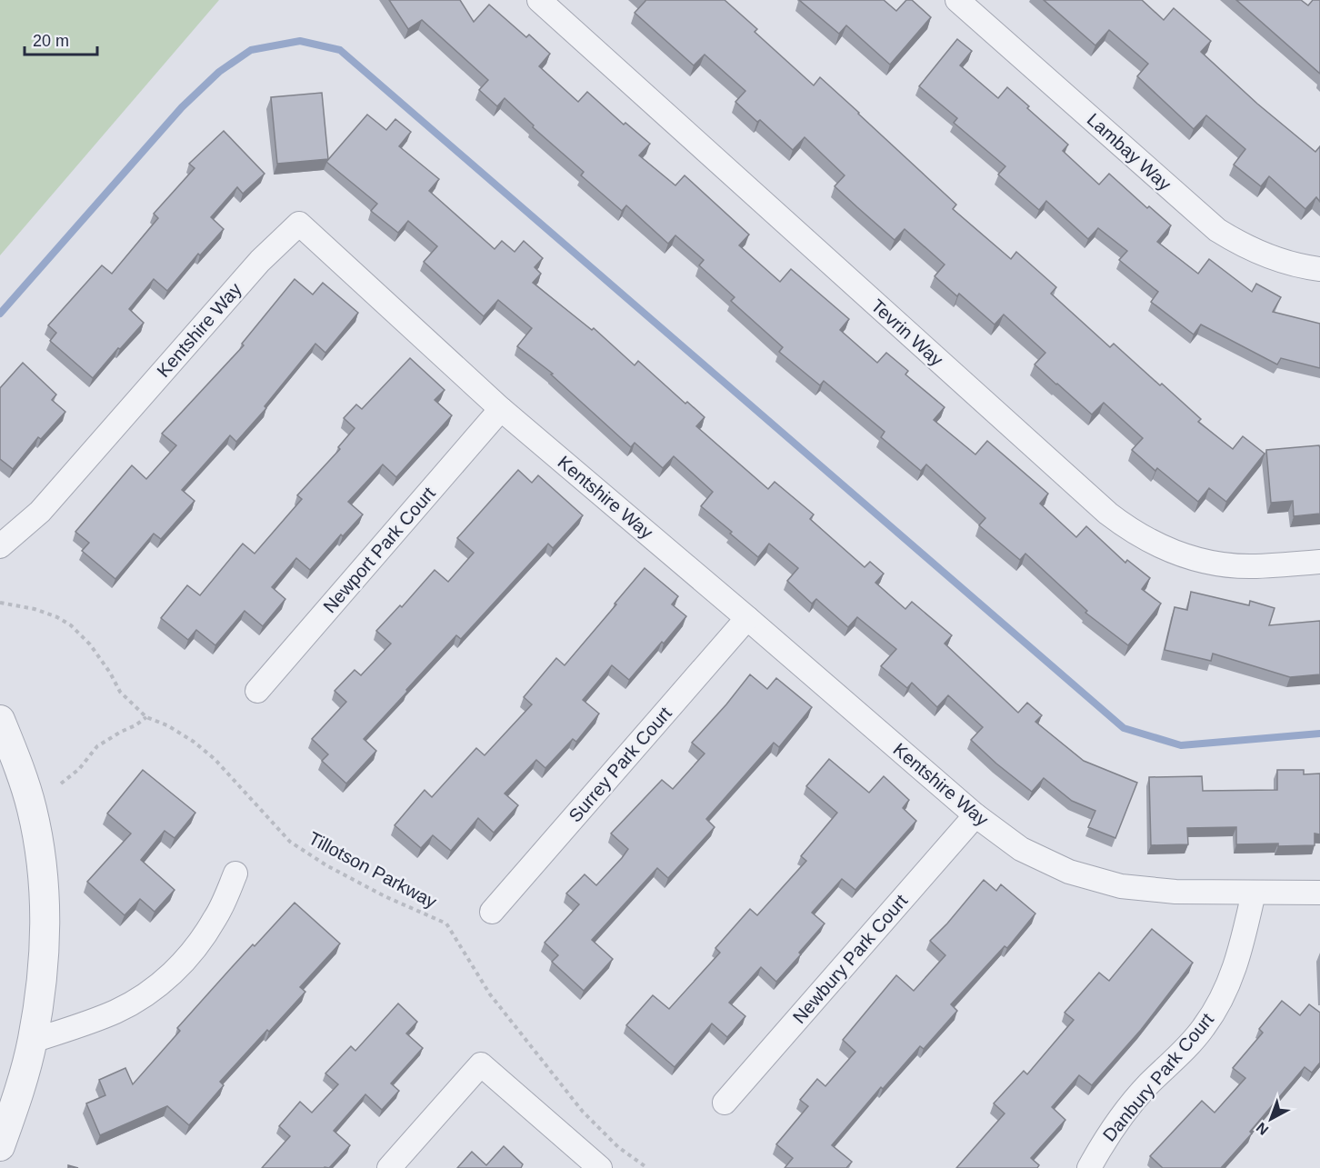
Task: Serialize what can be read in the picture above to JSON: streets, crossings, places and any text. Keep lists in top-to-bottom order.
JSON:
{
  "streets": {
    "street": [
      "Lambay Way",
      "Kentshire Way",
      "Tevrin Way",
      "Newport Park Court",
      "Surrey Park Court",
      "Newbury Park Court",
      "Danbury Park Court"
    ],
    "path": ["Tillotson Parkway"]
  },
  "crossings": [
    ["Kentshire Way", "Newport Park Court"],
    ["Kentshire Way", "Surrey Park Court"],
    ["Kentshire Way", "Newbury Park Court"],
    ["Kentshire Way", "Danbury Park Court"]
  ],
  "scale_bar": "20 m",
  "north": "bottom left"
}
